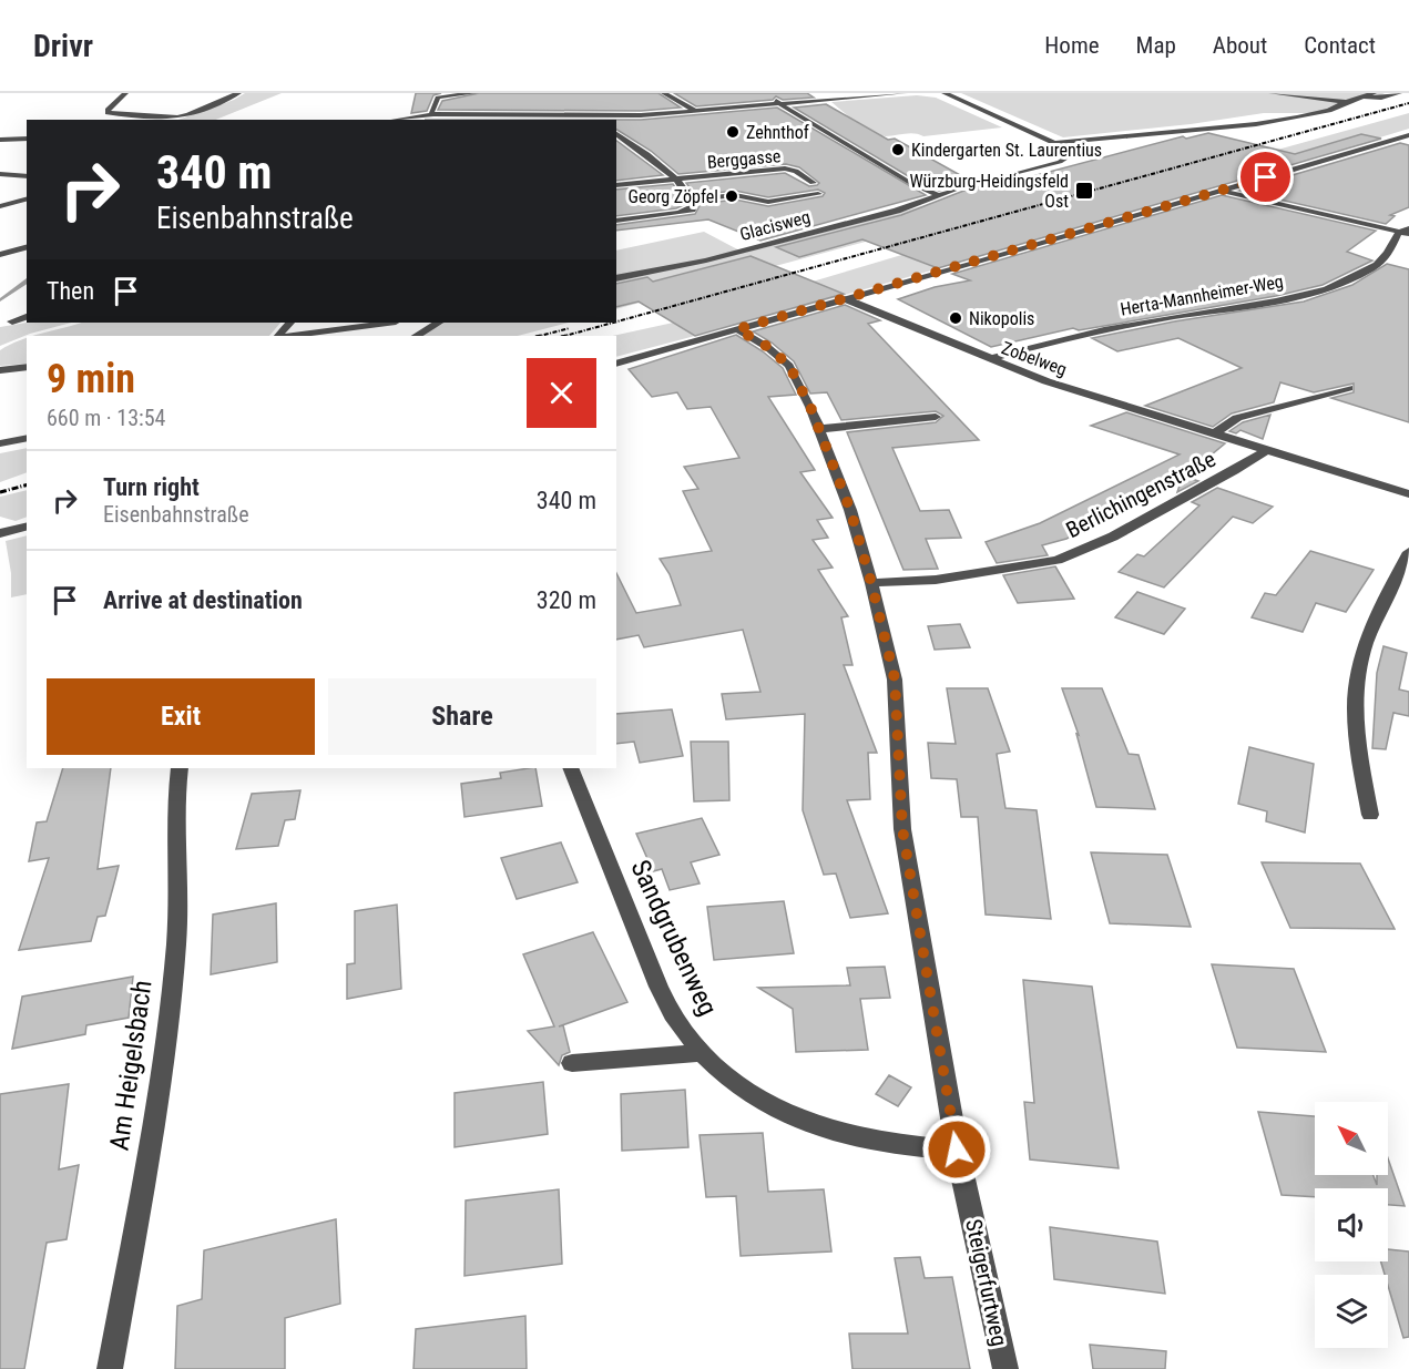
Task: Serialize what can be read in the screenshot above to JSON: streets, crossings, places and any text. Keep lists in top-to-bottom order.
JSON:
{
  "streets": {
    "street": [
      "Berggasse",
      "Glacisweg",
      "Herta-Mannheimer-Weg",
      "Zobelweg",
      "Berlichingenstraße",
      "Sandgrubenweg",
      "Am Heigelsbach",
      "Steigerfurtweg"
    ]
  },
  "crossings": [
    ["Herta-Mannheimer-Weg", "Zobelweg"],
    ["Zobelweg", "Berlichingenstraße"],
    ["Berlichingenstraße", "Steigerfurtweg"],
    ["Sandgrubenweg", "Steigerfurtweg"]
  ],
  "places": {
    "other": [
      "Zehnthof",
      "Kindergarten St. Laurentius",
      "Georg Zöpfel",
      "Nikopolis"
    ],
    "transit": ["Würzburg-Heidingsfeld Ost"]
  },
  "north": "top left",
  "page": {
    "header": "Drivr",
    "nav": [
      "Home",
      "Map",
      "About",
      "Contact"
    ],
    "turn": ["340 m", "Eisenbahnstraße"],
    "then": "Then",
    "heading": ["9 min", "660 m · 13:54"],
    "list": [
      {
        "name": "Turn right",
        "note": "Eisenbahnstraße",
        "value": "340 m"
      },
      {
        "name": "Arrive at destination",
        "value": "320 m"
      }
    ],
    "buttons": ["Exit", "Share"]
  }
}
